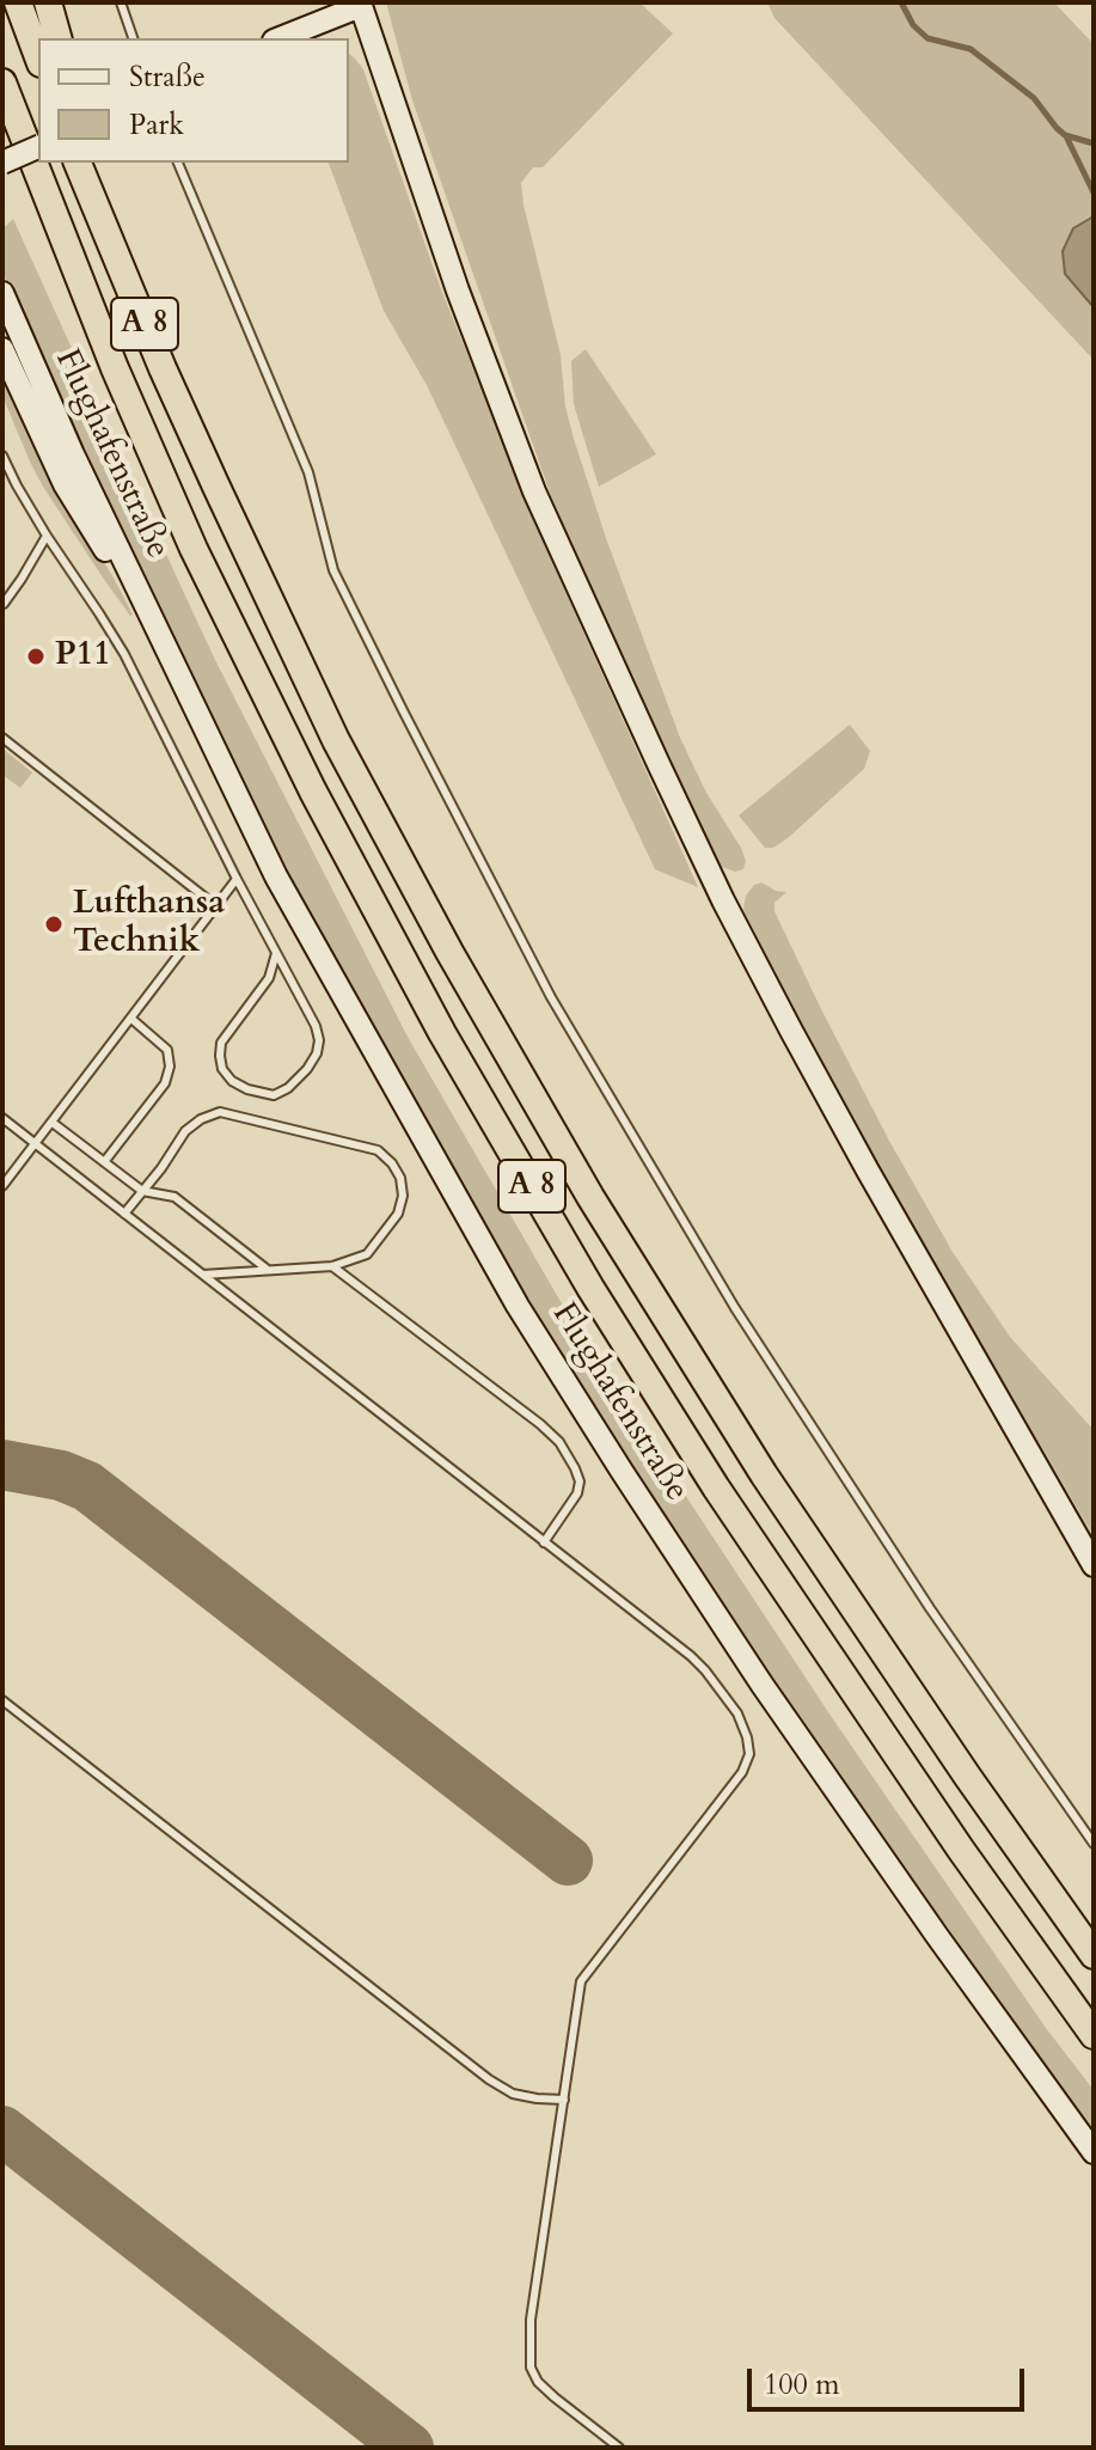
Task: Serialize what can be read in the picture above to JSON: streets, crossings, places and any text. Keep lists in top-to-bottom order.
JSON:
{
  "streets": {
    "highway": ["A 8"],
    "main road": ["Flughafenstraße"]
  },
  "places": ["P11", "Lufthansa Technik"],
  "legend": ["Straße", "Park"],
  "scale_bar": "100 m"
}
